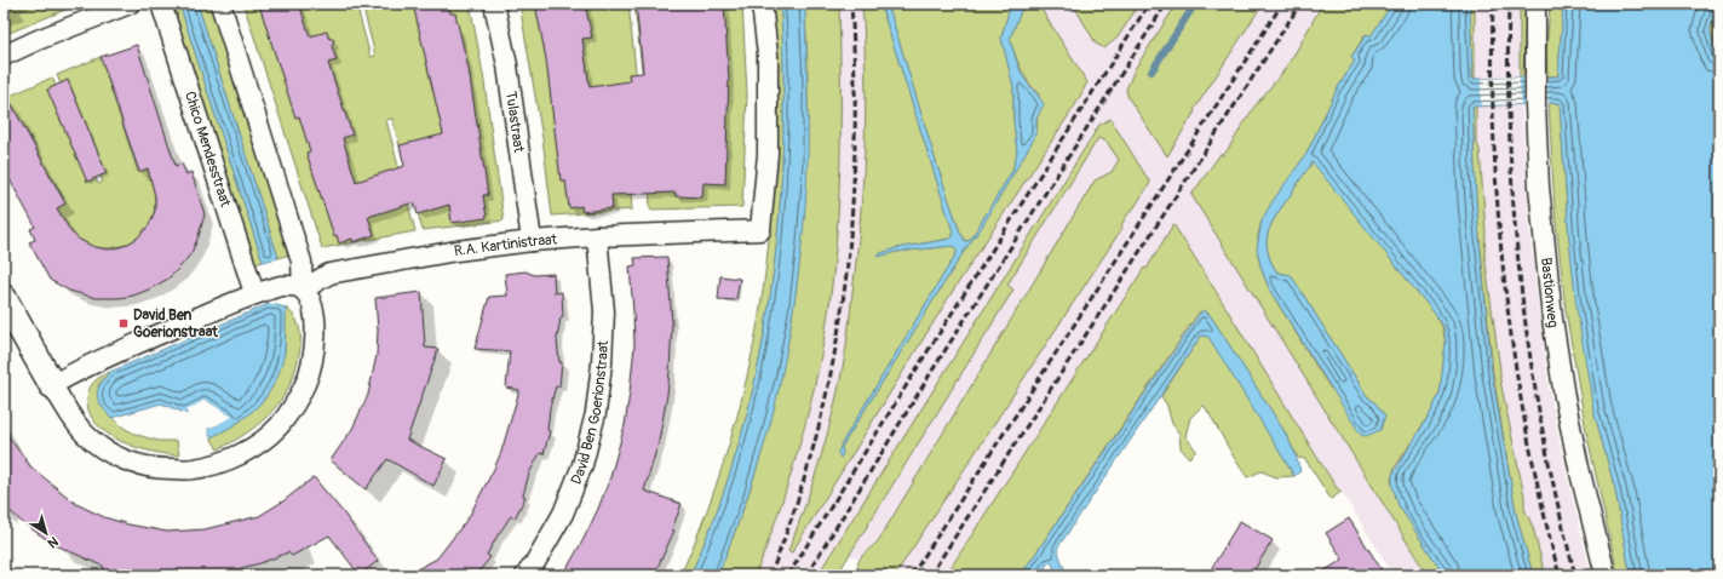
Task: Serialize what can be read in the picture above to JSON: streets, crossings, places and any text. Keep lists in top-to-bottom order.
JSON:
{
  "streets": {
    "street": [
      "Tulastraat",
      "Chico Mendesstraat",
      "R.A. Kartinistraat",
      "Bastionweg",
      "David Ben Goerionstraat"
    ]
  },
  "crossings": [
    ["Tulastraat", "R.A. Kartinistraat"],
    ["R.A. Kartinistraat", "David Ben Goerionstraat"]
  ],
  "places": {
    "transit": ["David Ben Goerionstraat"]
  },
  "north": "bottom right"
}
